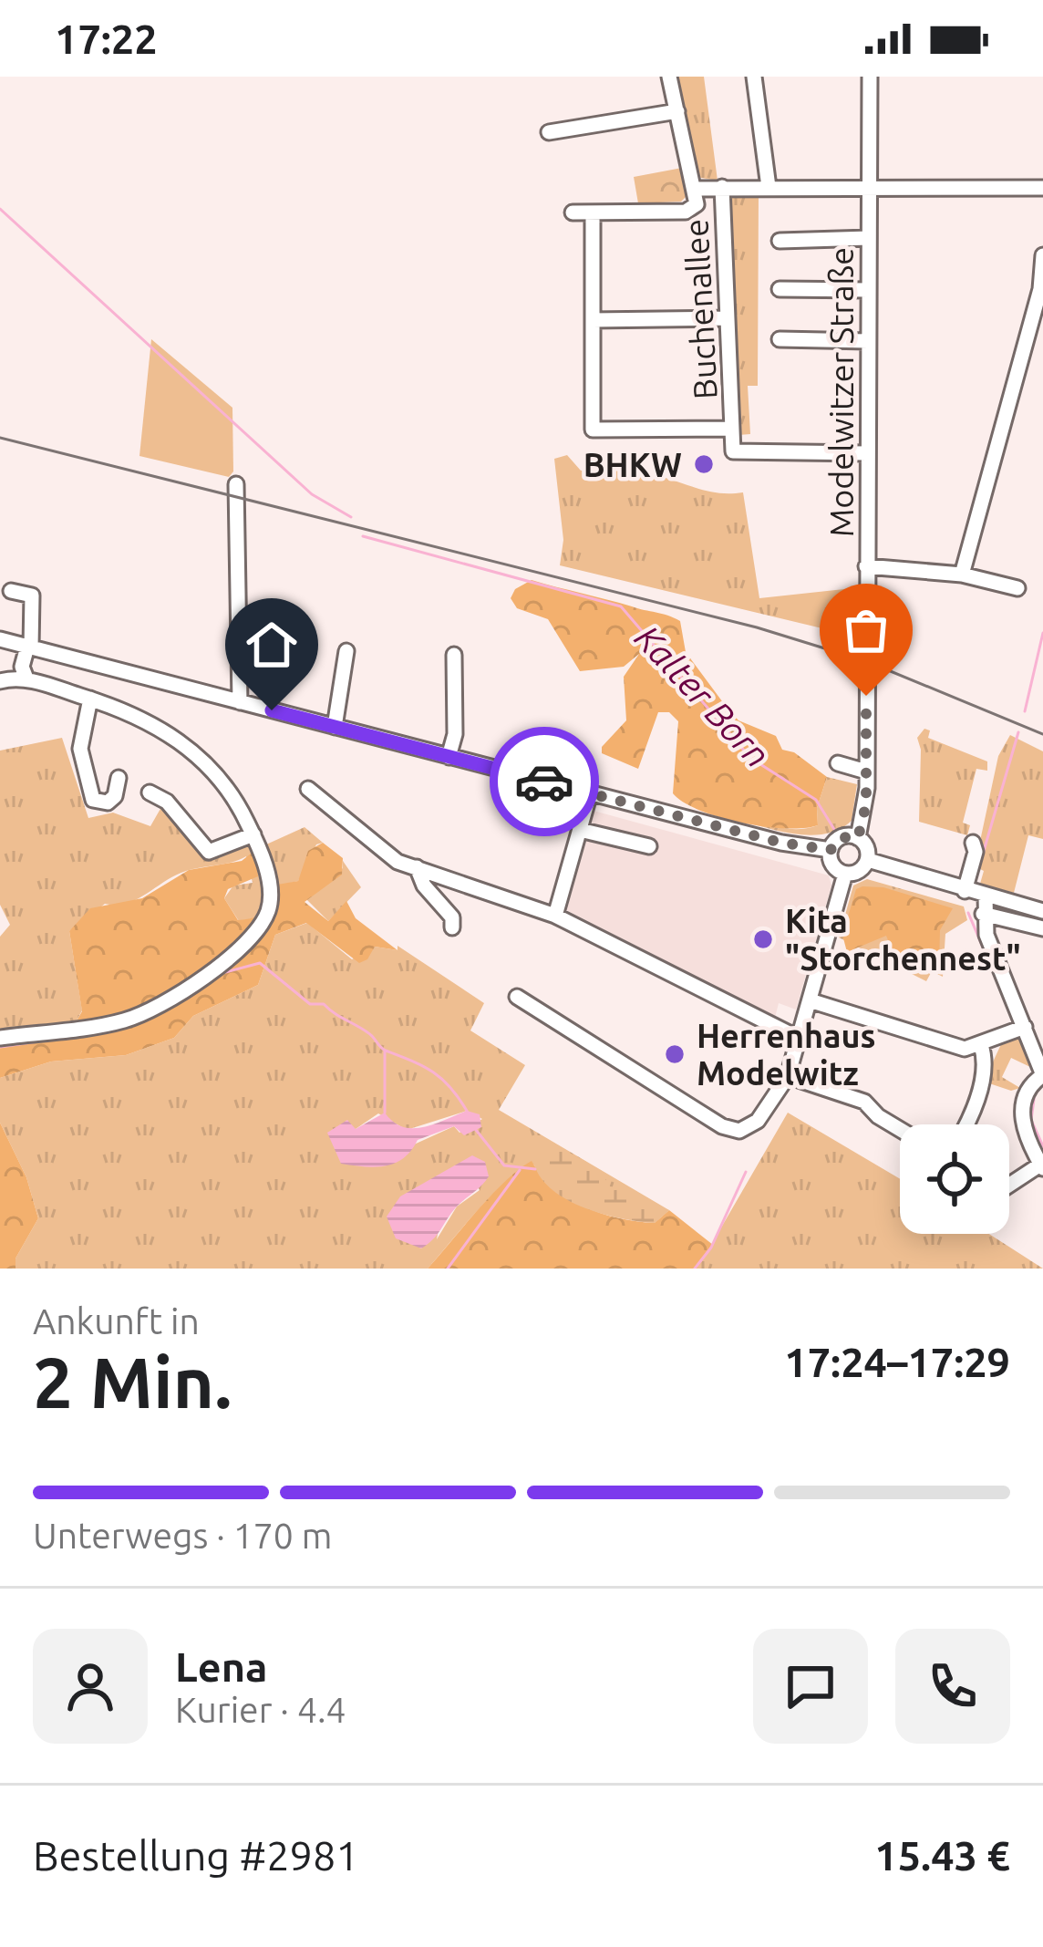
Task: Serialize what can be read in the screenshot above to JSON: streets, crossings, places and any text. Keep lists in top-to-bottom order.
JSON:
{
  "streets": {
    "street": ["Buchenallee", "Modelwitzer Straße"]
  },
  "water": ["Kalter Born"],
  "places": ["BHKW", "Kita \"Storchennest\"", "Herrenhaus Modelwitz"],
  "page": {
    "status": "17:22",
    "heading": ["2 Min.", "Ankunft in", "17:24–17:29"],
    "panel": [
      "Lena",
      "Kurier · 4.4",
      "Bestellung #2981",
      "15.43 €"
    ],
    "bar": "Unterwegs · 170 m"
  }
}
